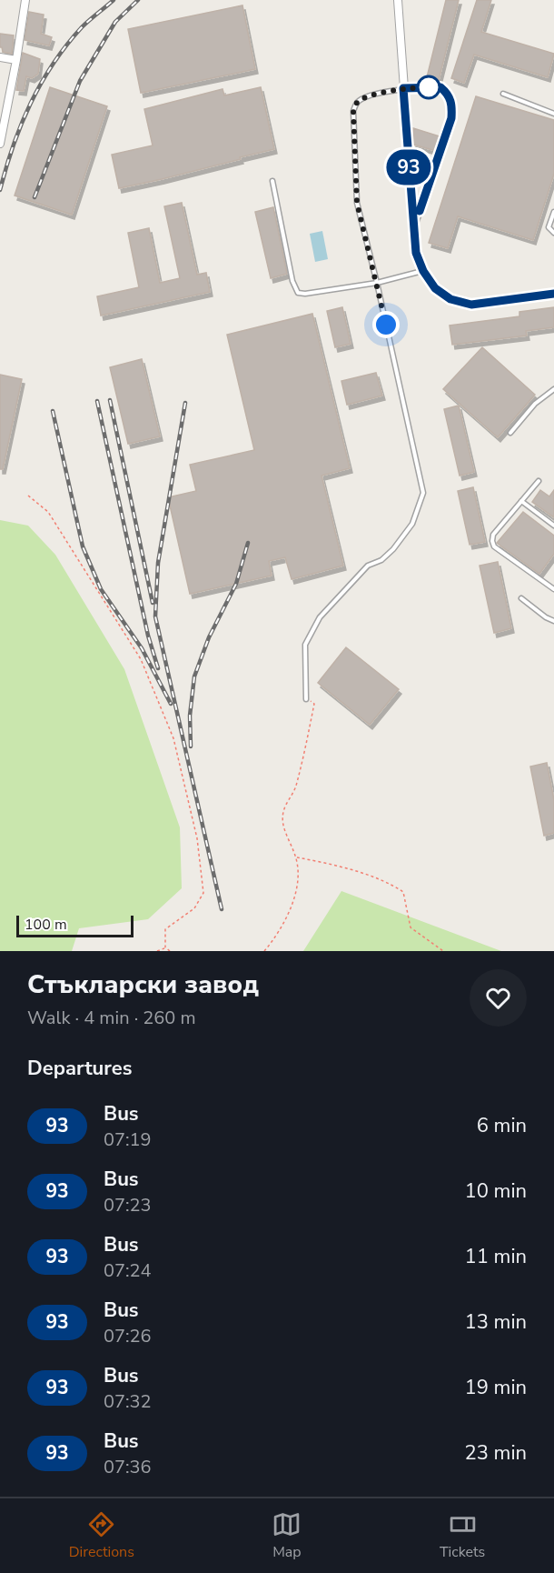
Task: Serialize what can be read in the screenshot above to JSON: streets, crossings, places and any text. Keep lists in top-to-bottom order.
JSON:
{
  "lines": ["bus line 93"],
  "scale_bar": "100 m",
  "page": {
    "on_map": "93",
    "scale": "100 m",
    "heading": [
      ["Стъкларски завод", "Walk · 4 min · 260 m"],
      "Departures"
    ],
    "list": [
      {
        "mark": "93",
        "name": "Bus",
        "note": "07:19",
        "value": "6 min"
      },
      {
        "mark": "93",
        "name": "Bus",
        "note": "07:23",
        "value": "10 min"
      },
      {
        "mark": "93",
        "name": "Bus",
        "note": "07:24",
        "value": "11 min"
      },
      {
        "mark": "93",
        "name": "Bus",
        "note": "07:26",
        "value": "13 min"
      },
      {
        "mark": "93",
        "name": "Bus",
        "note": "07:32",
        "value": "19 min"
      },
      {
        "mark": "93",
        "name": "Bus",
        "note": "07:36",
        "value": "23 min"
      }
    ],
    "tabs": ["Directions", "Map", "Tickets"]
  }
}
